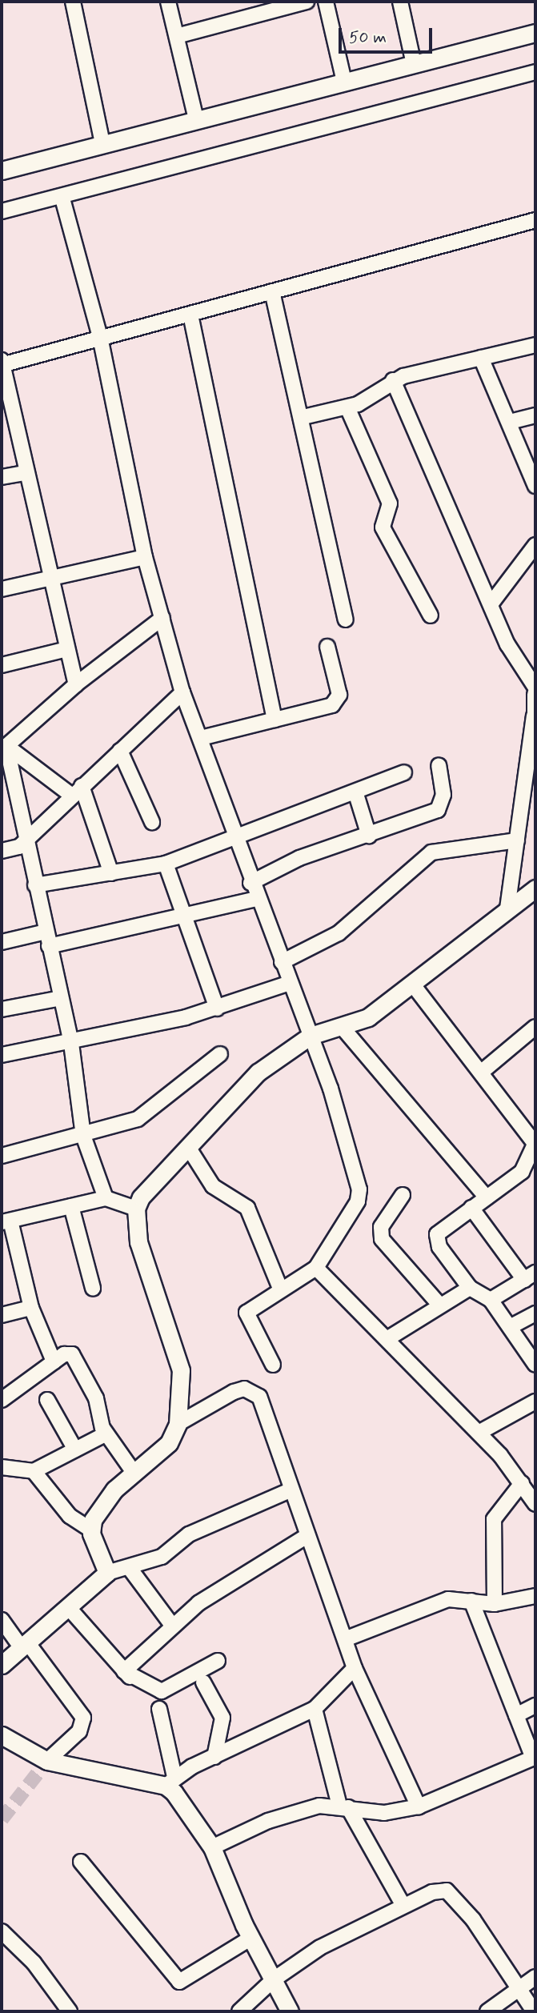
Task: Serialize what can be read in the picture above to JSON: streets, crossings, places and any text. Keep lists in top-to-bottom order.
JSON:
{
  "scale_bar": "50 m"
}
